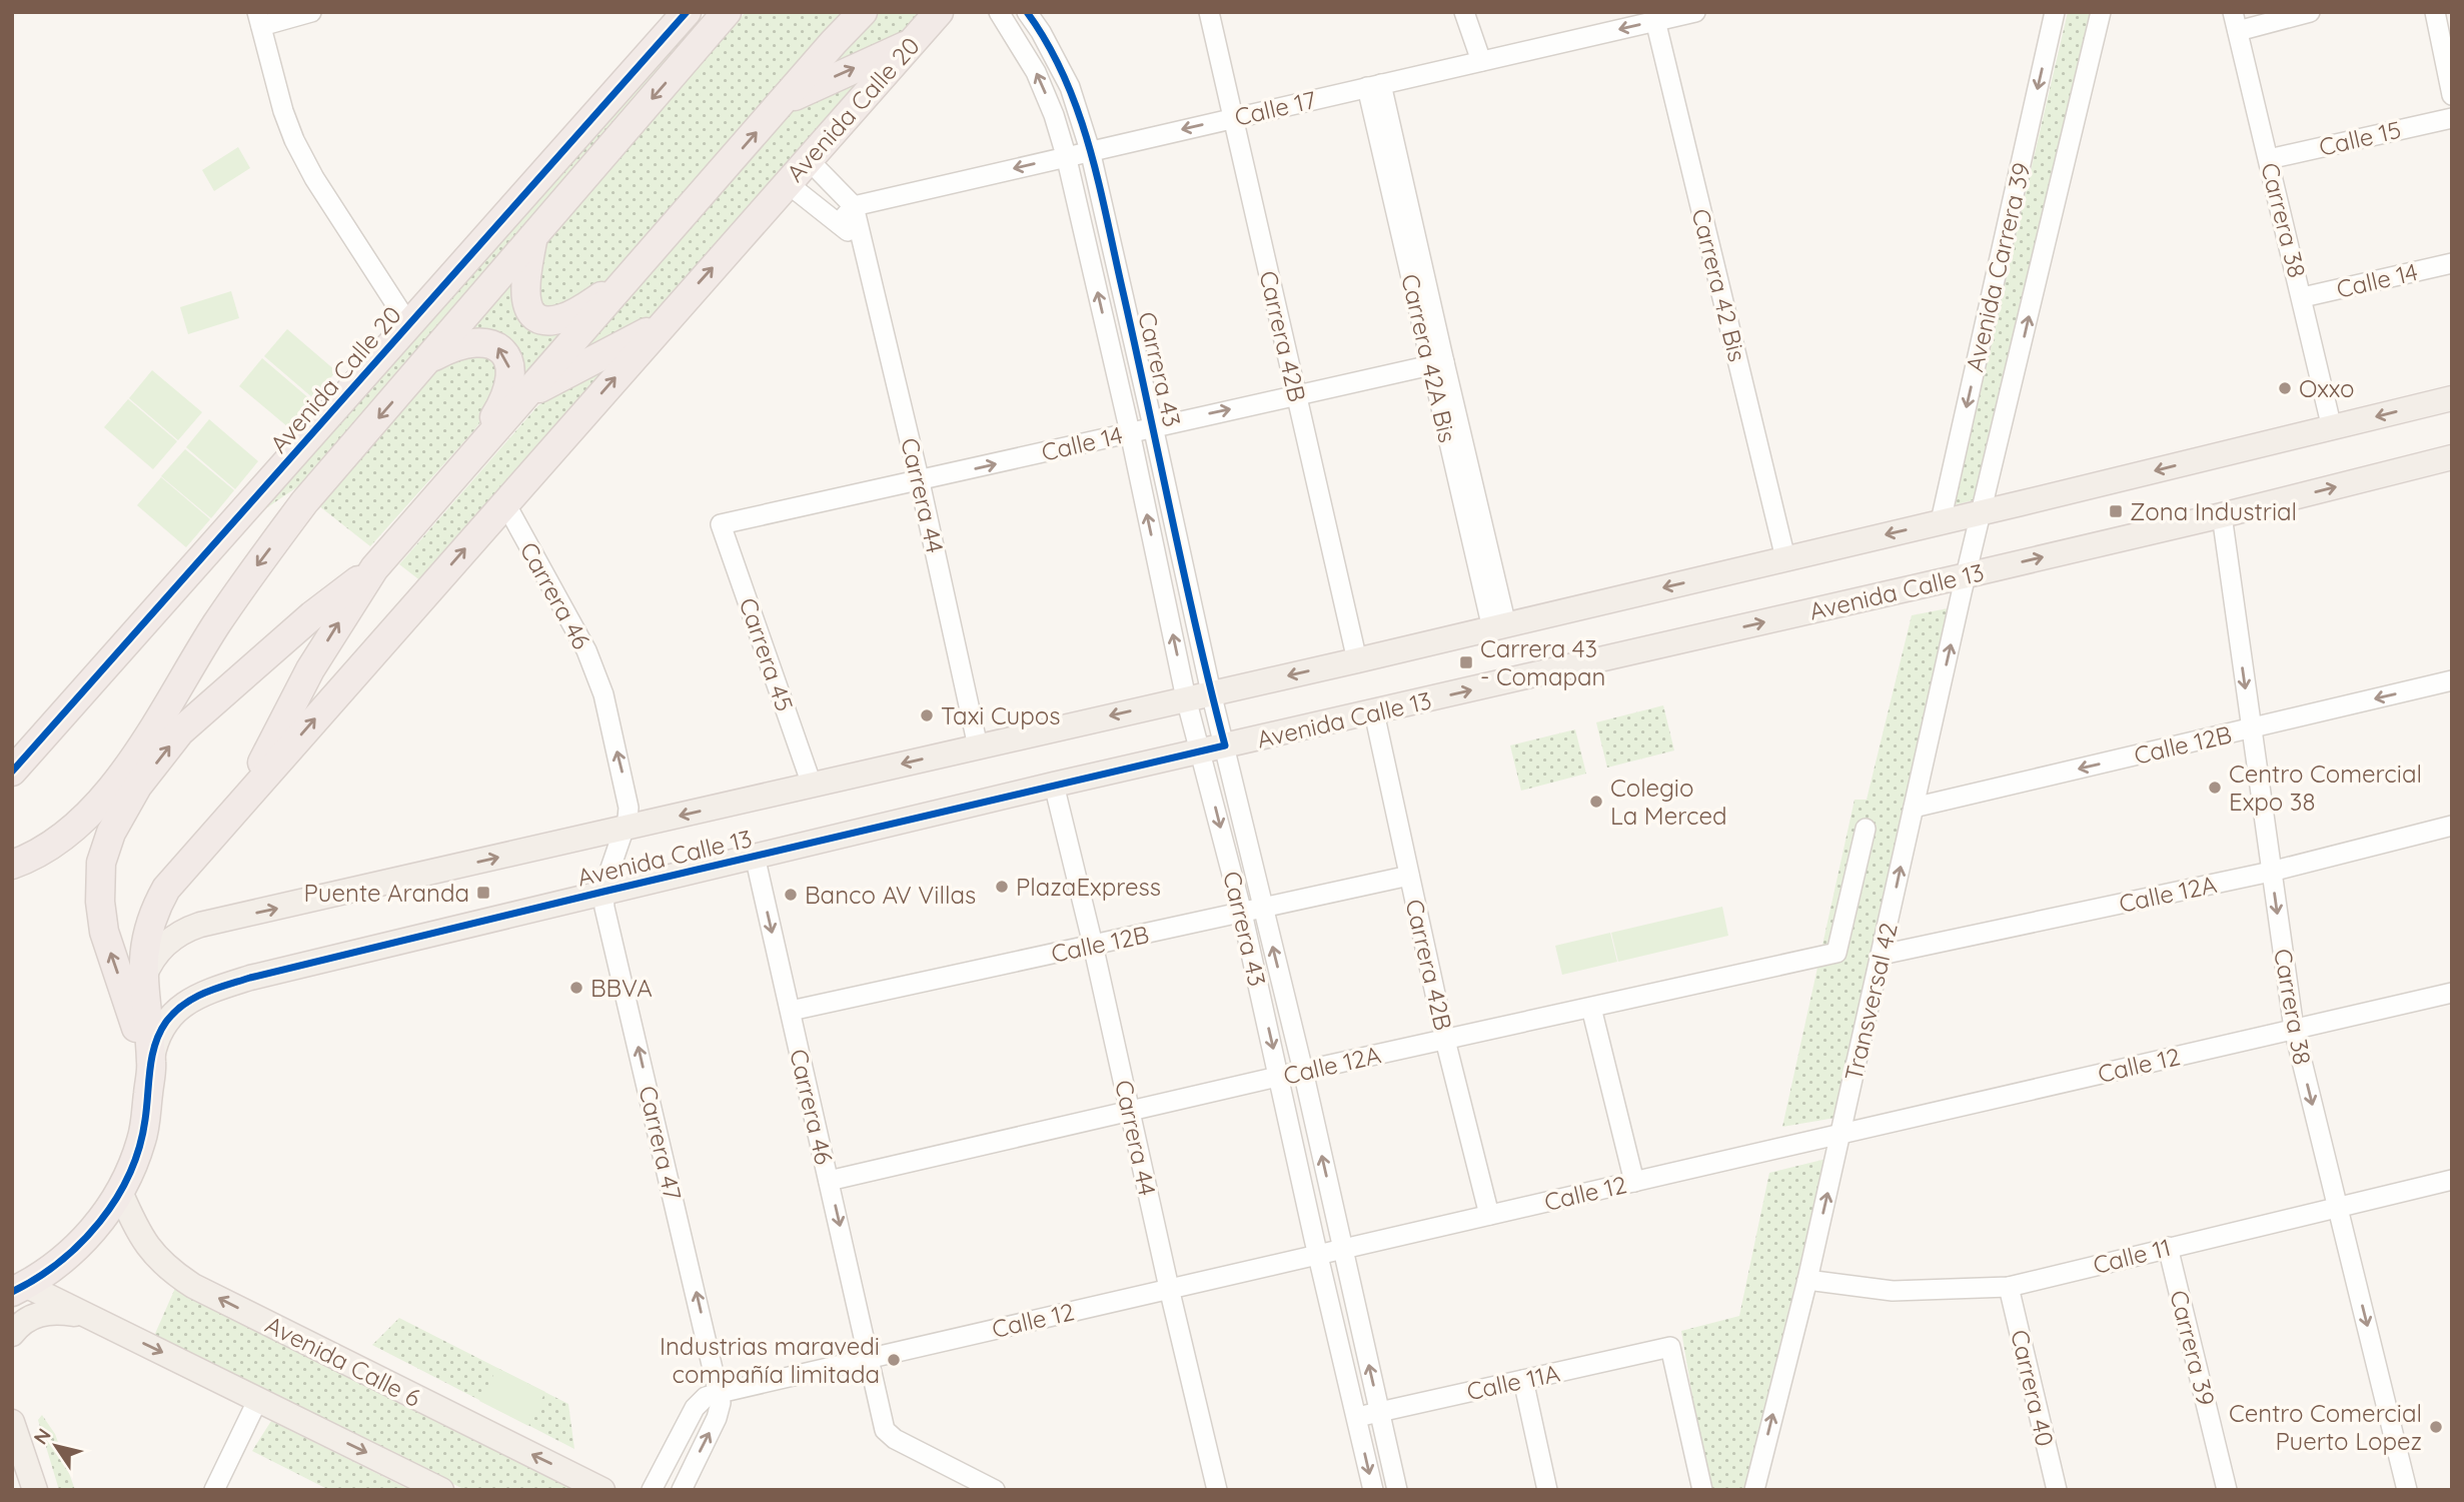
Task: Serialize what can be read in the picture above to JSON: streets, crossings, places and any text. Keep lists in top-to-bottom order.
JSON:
{
  "streets": {
    "highway": ["Avenida Calle 20"],
    "main road": ["Avenida Calle 13", "Avenida Calle 6"],
    "street": [
      "Calle 17",
      "Calle 15",
      "Carrera 38",
      "Avenida Carrera 39",
      "Calle 14",
      "Carrera 42 Bis",
      "Carrera 42B",
      "Carrera 42A Bis",
      "Carrera 43",
      "Carrera 44",
      "Carrera 46",
      "Carrera 45",
      "Calle 12B",
      "Calle 12A",
      "Transversal 42",
      "Calle 12",
      "Carrera 47",
      "Calle 11",
      "Carrera 39",
      "Calle 11A",
      "Carrera 40"
    ]
  },
  "crossings": [
    ["Calle 17", "Carrera 42 Bis"],
    ["Calle 17", "Carrera 42B"],
    ["Calle 17", "Carrera 42A Bis"],
    ["Calle 17", "Carrera 43"],
    ["Calle 17", "Carrera 44"],
    ["Avenida Calle 20", "Avenida Calle 13"],
    ["Avenida Calle 20", "Carrera 46"],
    ["Calle 15", "Carrera 38"],
    ["Carrera 38", "Calle 14"],
    ["Carrera 38", "Avenida Calle 13"],
    ["Carrera 38", "Calle 12B"],
    ["Carrera 38", "Calle 12A"],
    ["Carrera 38", "Calle 12"],
    ["Carrera 38", "Calle 11"],
    ["Avenida Carrera 39", "Avenida Calle 13"],
    ["Avenida Carrera 39", "Transversal 42"],
    ["Calle 14", "Carrera 42B"],
    ["Calle 14", "Carrera 42A Bis"],
    ["Calle 14", "Carrera 43"],
    ["Calle 14", "Carrera 44"],
    ["Calle 14", "Carrera 45"],
    ["Carrera 42 Bis", "Avenida Calle 13"],
    ["Carrera 42B", "Avenida Calle 13"],
    ["Carrera 42B", "Calle 12B"],
    ["Carrera 42B", "Calle 12A"],
    ["Carrera 42B", "Calle 12"],
    ["Carrera 42A Bis", "Avenida Calle 13"],
    ["Carrera 43", "Avenida Calle 13"],
    ["Carrera 43", "Calle 12B"],
    ["Carrera 43", "Calle 12A"],
    ["Carrera 43", "Calle 12"],
    ["Carrera 43", "Calle 11A"],
    ["Carrera 44", "Avenida Calle 13"],
    ["Carrera 44", "Calle 12B"],
    ["Carrera 44", "Calle 12A"],
    ["Carrera 44", "Calle 12"],
    ["Avenida Calle 13", "Carrera 46"],
    ["Avenida Calle 13", "Carrera 45"],
    ["Avenida Calle 13", "Transversal 42"],
    ["Avenida Calle 13", "Carrera 47"],
    ["Carrera 46", "Calle 12B"],
    ["Carrera 46", "Calle 12A"],
    ["Carrera 46", "Calle 12"],
    ["Carrera 46", "Carrera 47"],
    ["Calle 12B", "Transversal 42"],
    ["Calle 12A", "Transversal 42"],
    ["Transversal 42", "Calle 12"],
    ["Transversal 42", "Calle 11"],
    ["Calle 12", "Carrera 47"],
    ["Calle 11", "Carrera 39"],
    ["Calle 11", "Carrera 40"]
  ],
  "one_way": [
    "Calle 17",
    "Carrera 38",
    "Calle 14",
    "Calle 12B",
    "Transversal 42",
    "Carrera 47"
  ],
  "places": {
    "other": [
      "Oxxo",
      "Taxi Cupos",
      "Centro Comercial Expo 38",
      "Colegio La Merced",
      "PlazaExpress",
      "Banco AV Villas",
      "BBVA",
      "Industrias maravedi compañía limitada",
      "Centro Comercial Puerto Lopez"
    ],
    "transit": ["Zona Industrial", "Carrera 43 - Comapan", "Puente Aranda"]
  },
  "north": "top left"
}
